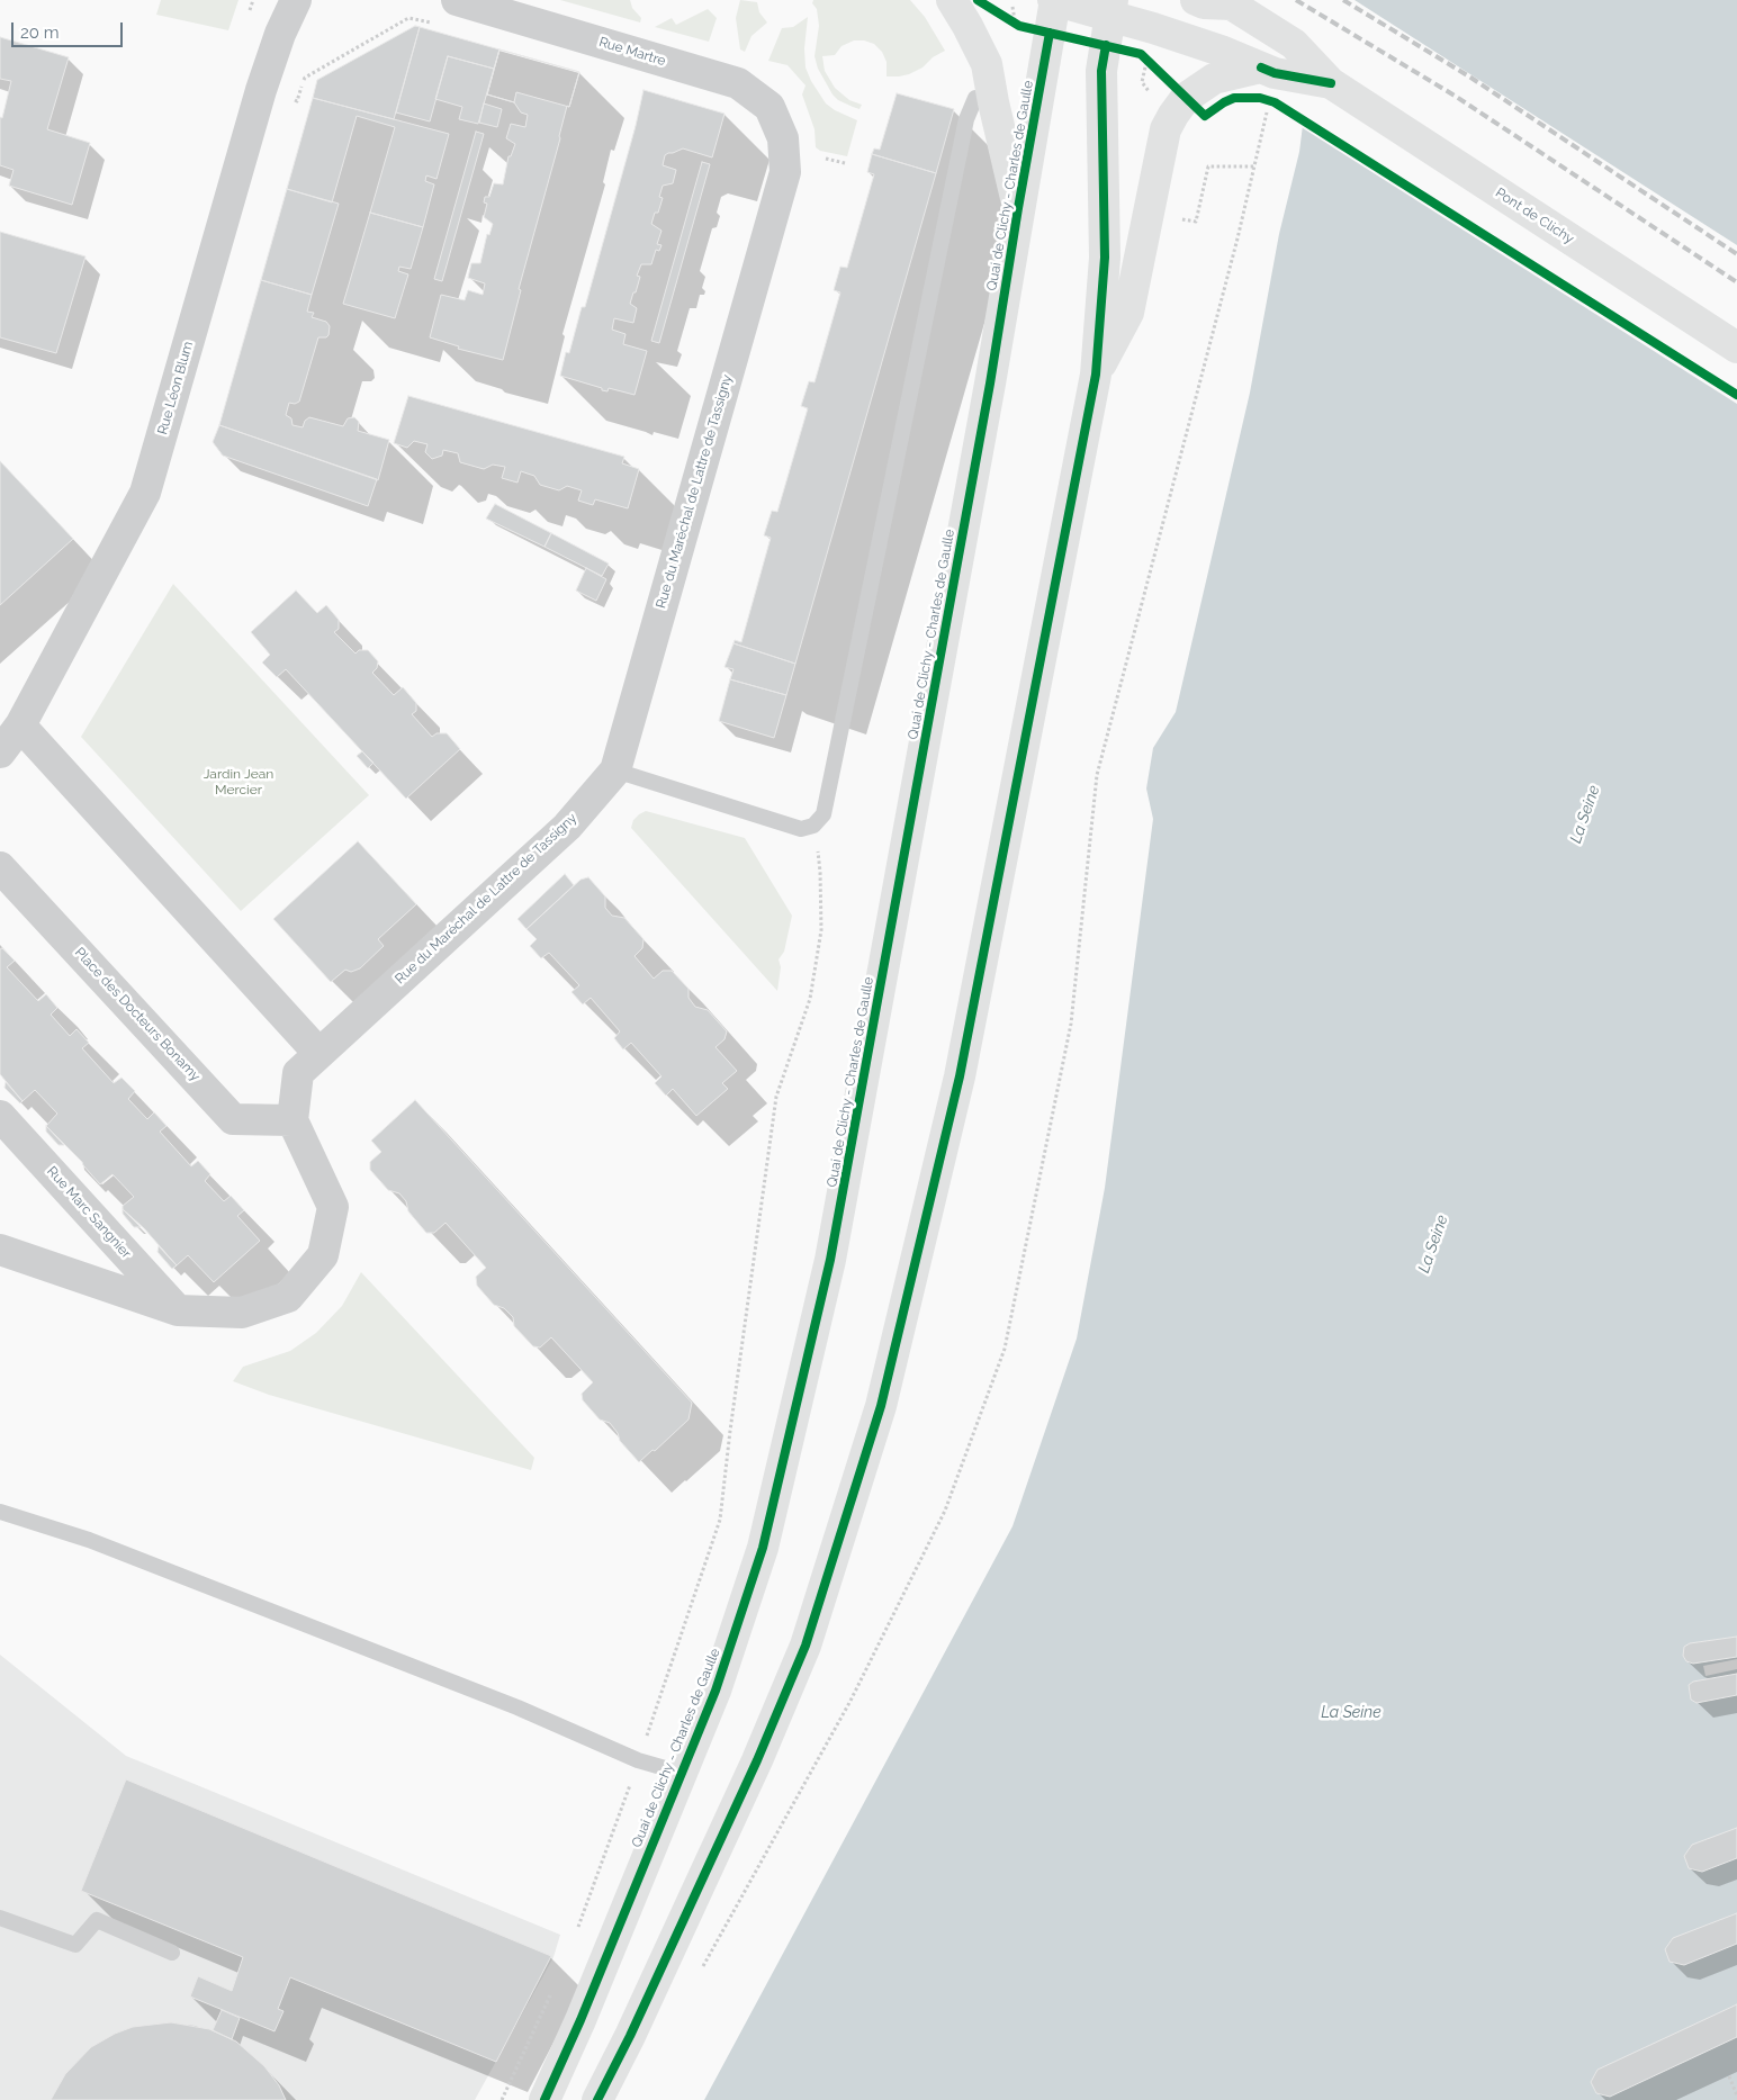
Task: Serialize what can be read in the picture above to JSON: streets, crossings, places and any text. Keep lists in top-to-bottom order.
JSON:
{
  "streets": {
    "main road": ["Quai de Clichy - Charles de Gaulle", "Pont de Clichy"],
    "street": [
      "Rue Martre",
      "Rue Léon Blum",
      "Rue du Maréchal de Lattre de Tassigny",
      "Place des Docteurs Bonamy",
      "Rue Marc Sangnier"
    ]
  },
  "crossings": [
    ["Rue Martre", "Rue du Maréchal de Lattre de Tassigny"],
    ["Rue du Maréchal de Lattre de Tassigny", "Place des Docteurs Bonamy"]
  ],
  "water": ["La Seine"],
  "parks": ["Jardin Jean Mercier"],
  "scale_bar": "20 m"
}
